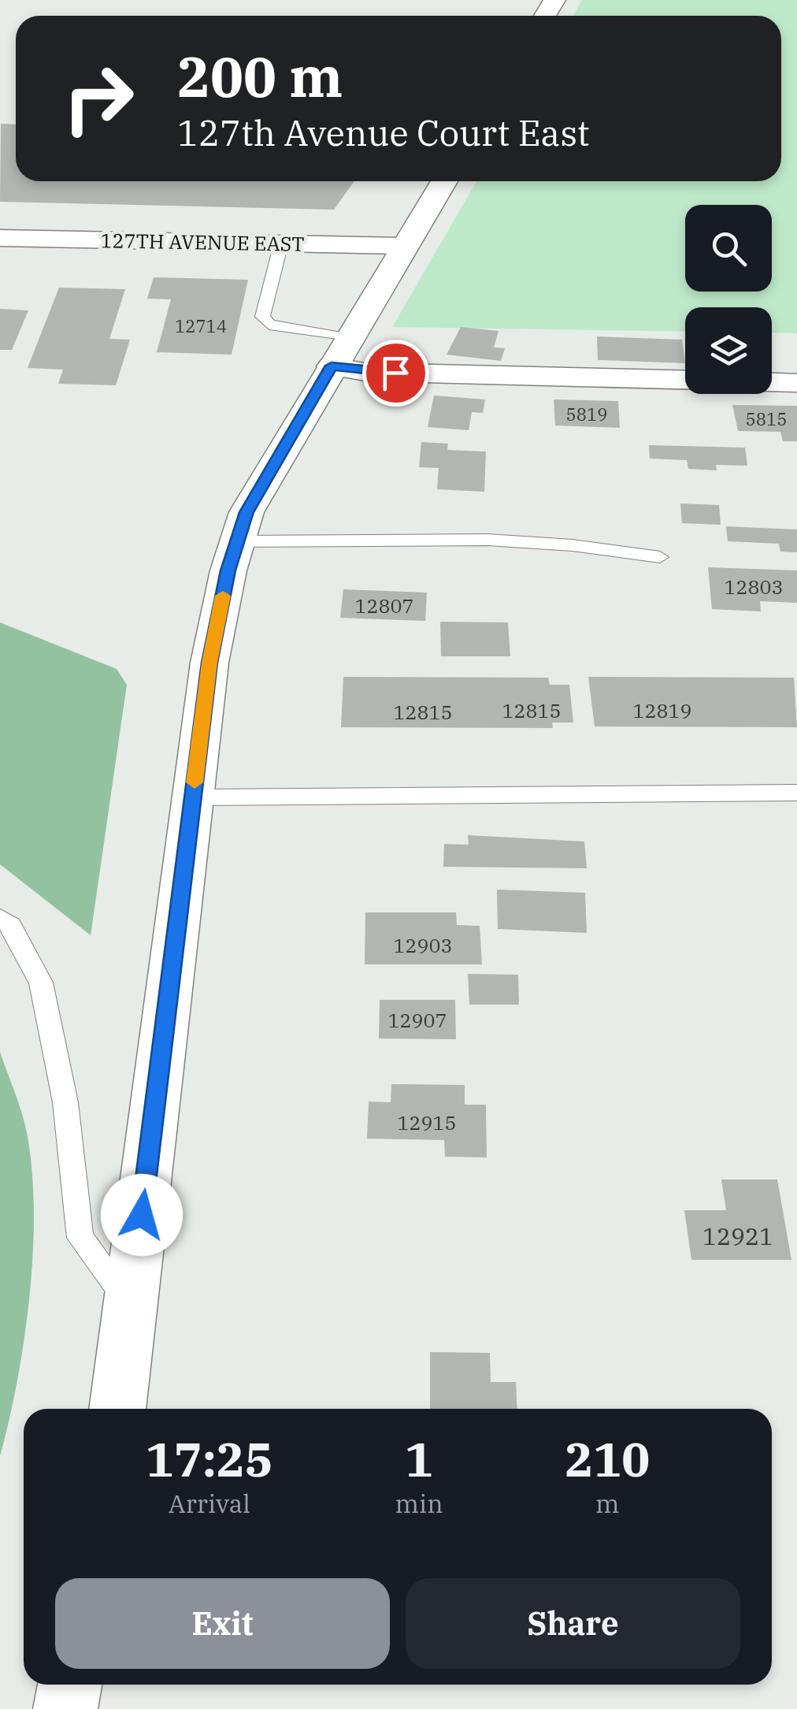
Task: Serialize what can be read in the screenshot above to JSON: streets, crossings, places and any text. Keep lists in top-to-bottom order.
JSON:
{
  "streets": {
    "street": ["127TH AVENUE EAST"]
  },
  "house_numbers": [
    "12714",
    "5819",
    "5815",
    "12803",
    "12807",
    "12815",
    "12819",
    "12815",
    "12903",
    "12907",
    "12915",
    "12921"
  ],
  "page": {
    "turn": ["200 m", "127th Avenue Court East"],
    "eta": [
      "17:25",
      "Arrival",
      "1",
      "min",
      "210",
      "m"
    ],
    "buttons": ["Exit", "Share"]
  }
}
